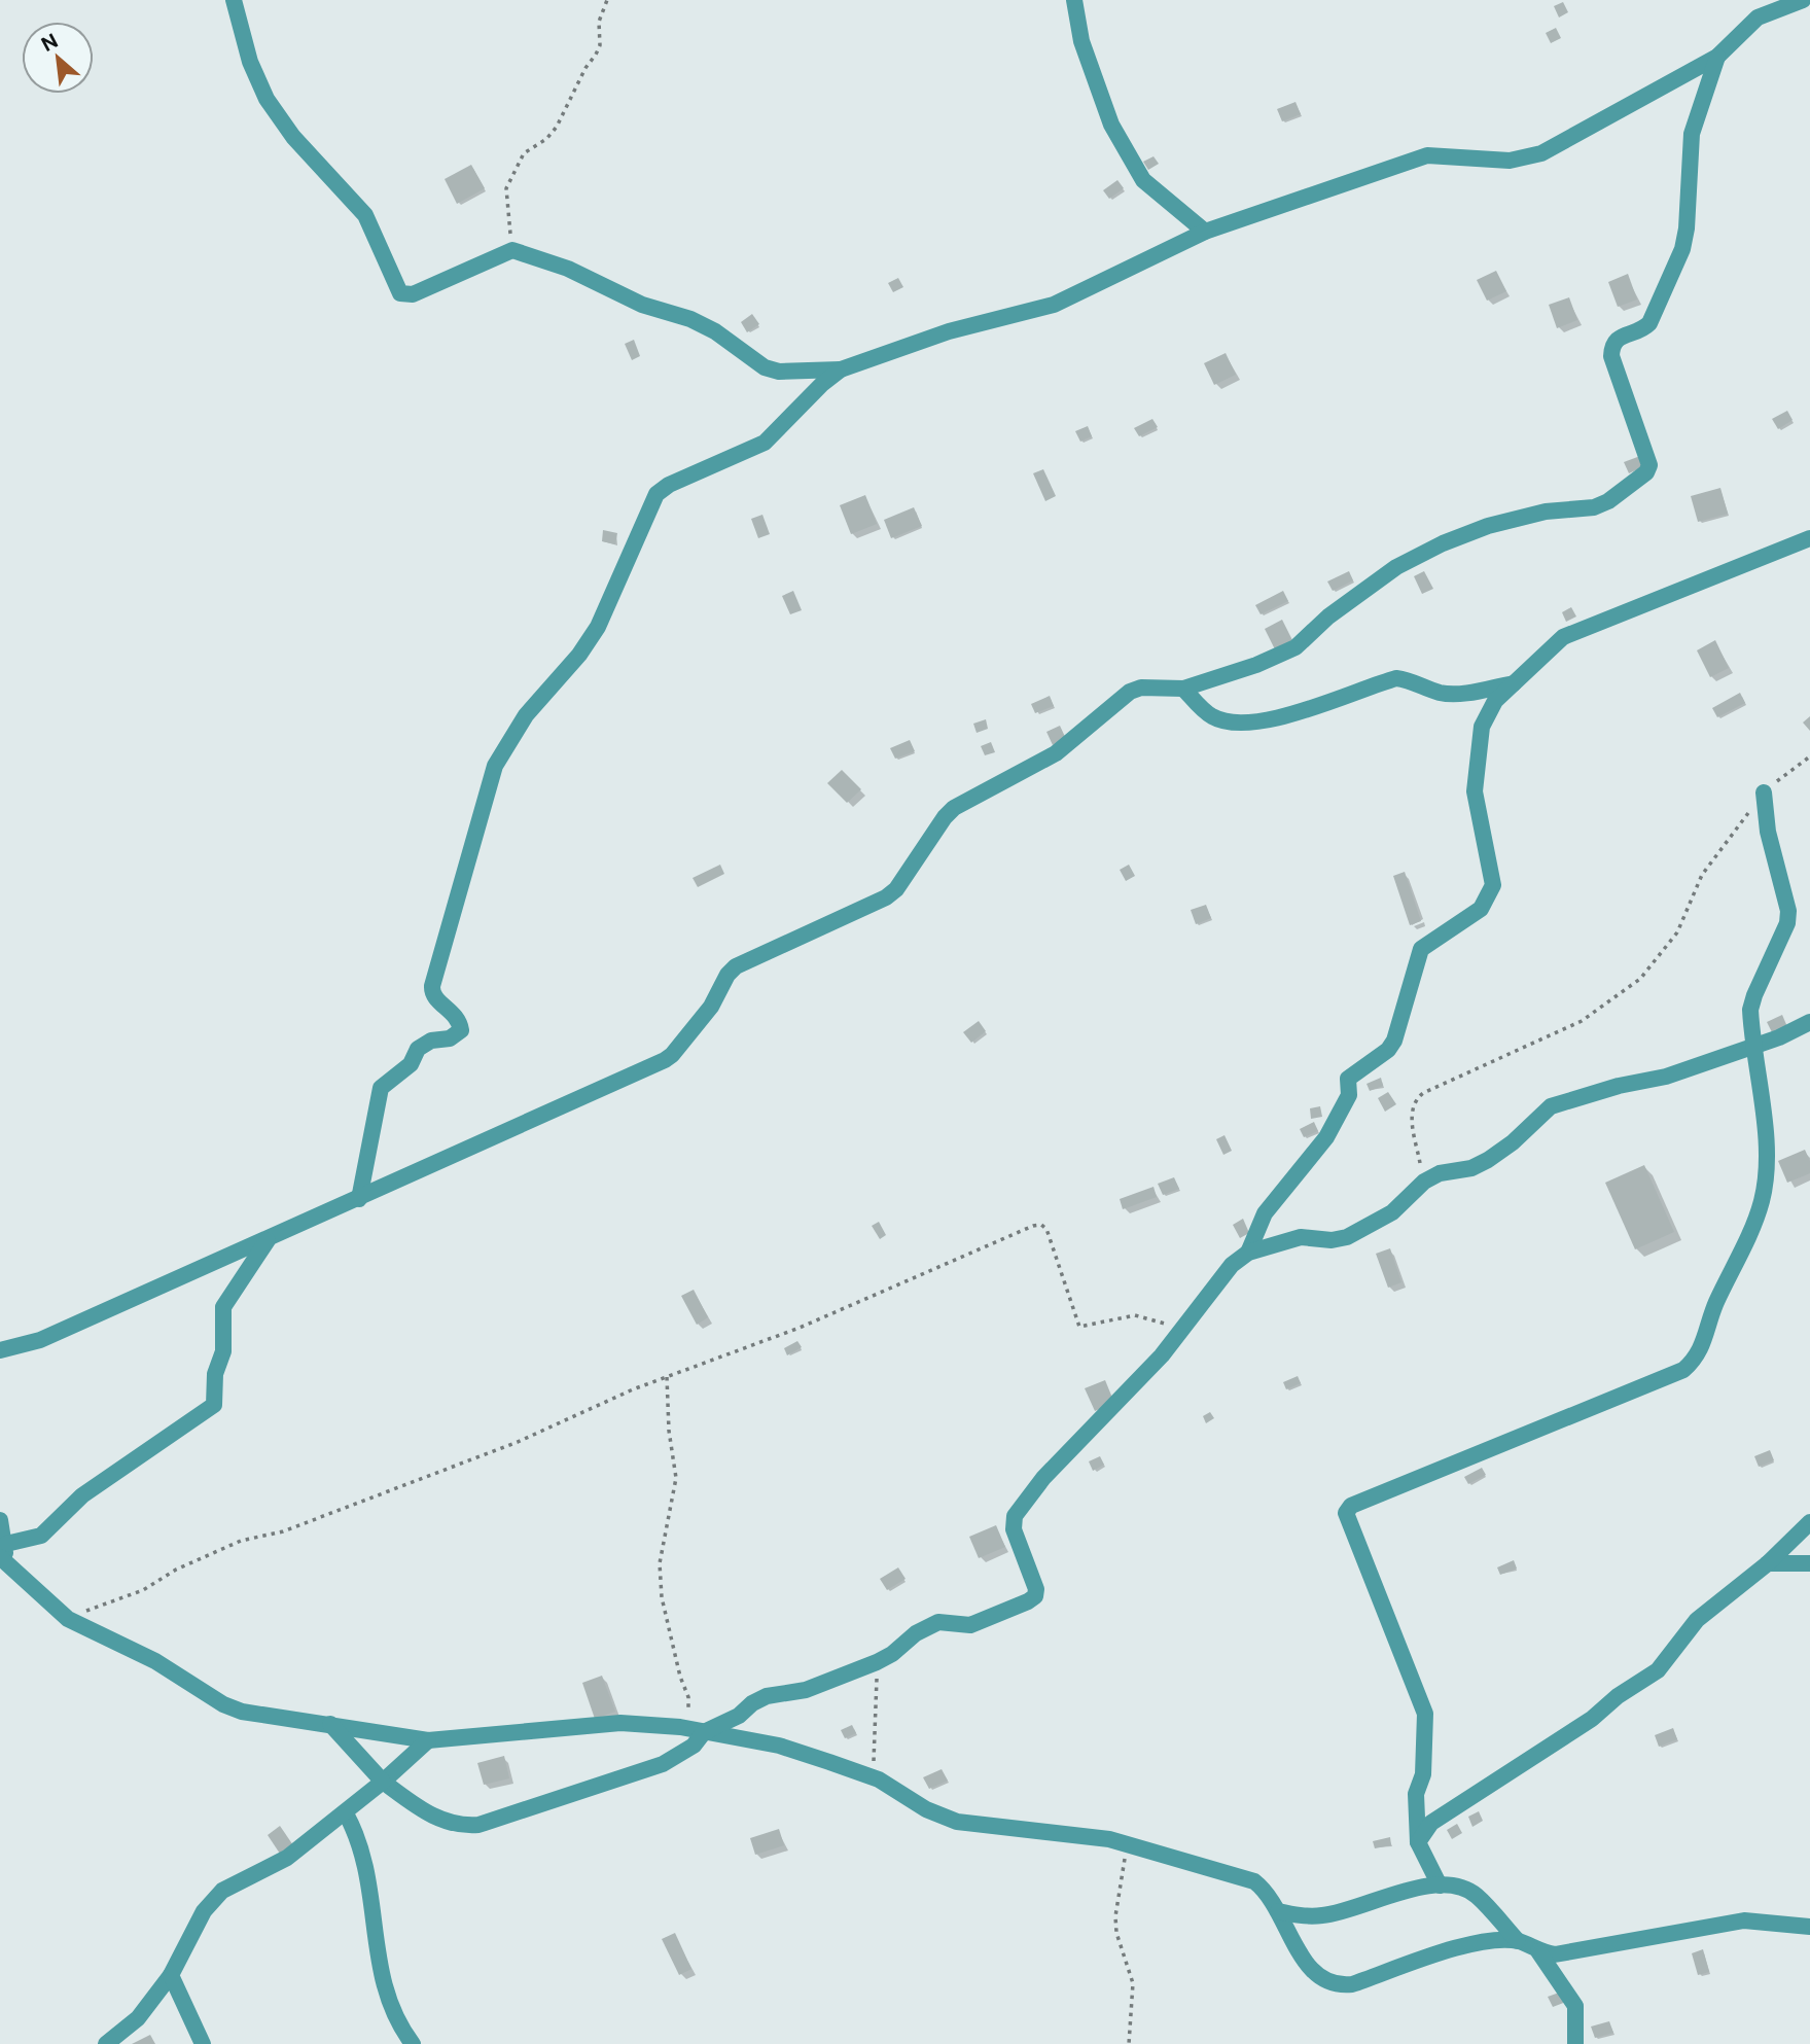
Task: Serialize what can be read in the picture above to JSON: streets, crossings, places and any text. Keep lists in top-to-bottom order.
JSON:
{
  "north": "top left"
}
